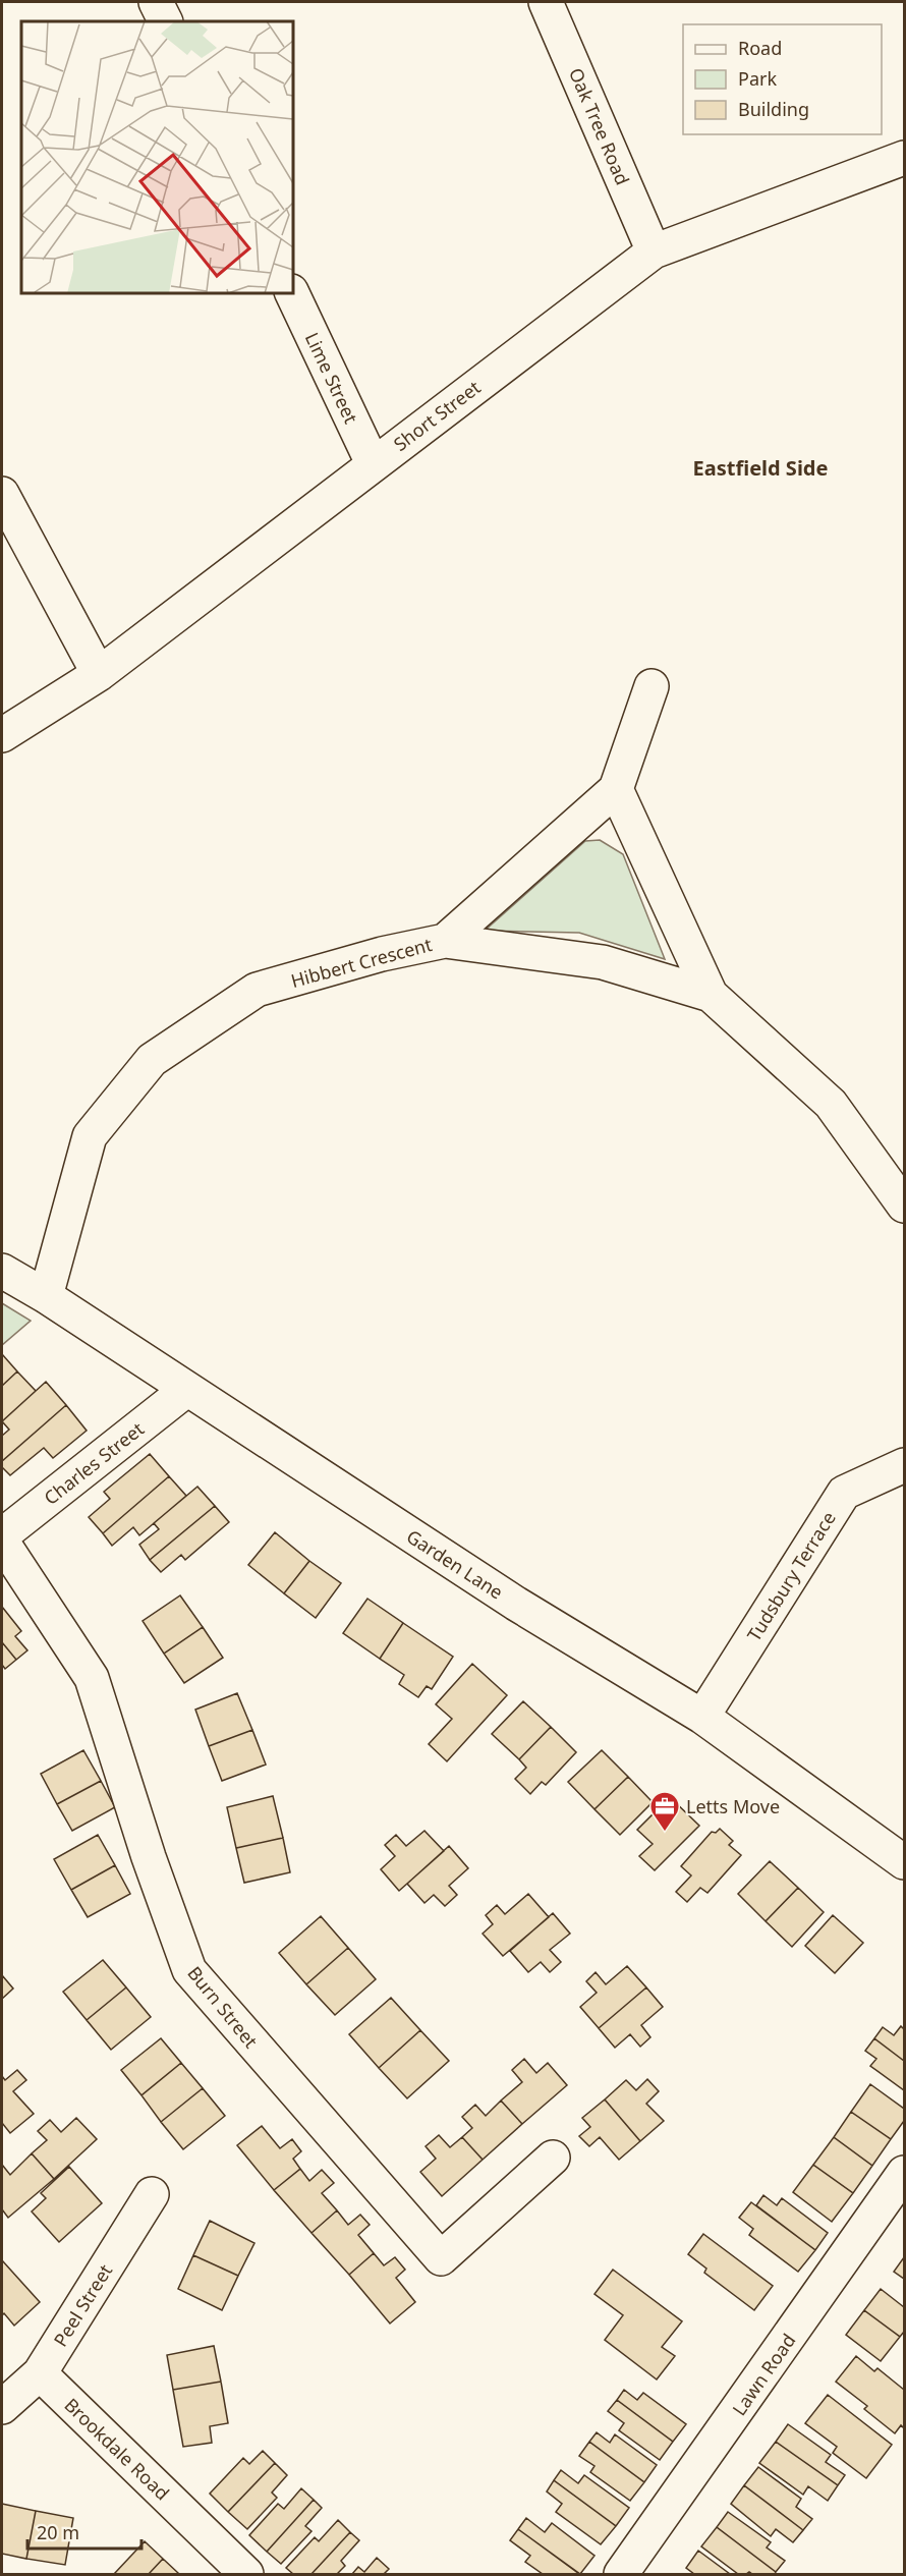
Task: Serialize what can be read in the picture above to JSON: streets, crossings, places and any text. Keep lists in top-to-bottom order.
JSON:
{
  "streets": {
    "street": [
      "Oak Tree Road",
      "Lime Street",
      "Short Street",
      "Hibbert Crescent",
      "Charles Street",
      "Garden Lane",
      "Tudsbury Terrace",
      "Burn Street",
      "Peel Street",
      "Lawn Road",
      "Brookdale Road"
    ]
  },
  "crossings": [
    ["Oak Tree Road", "Short Street"],
    ["Lime Street", "Short Street"],
    ["Hibbert Crescent", "Garden Lane"],
    ["Charles Street", "Garden Lane"],
    ["Garden Lane", "Tudsbury Terrace"],
    ["Peel Street", "Brookdale Road"]
  ],
  "districts": ["Eastfield Side"],
  "places": {
    "office": ["Letts Move"]
  },
  "legend": ["Road", "Park", "Building"],
  "scale_bar": "20 m"
}
